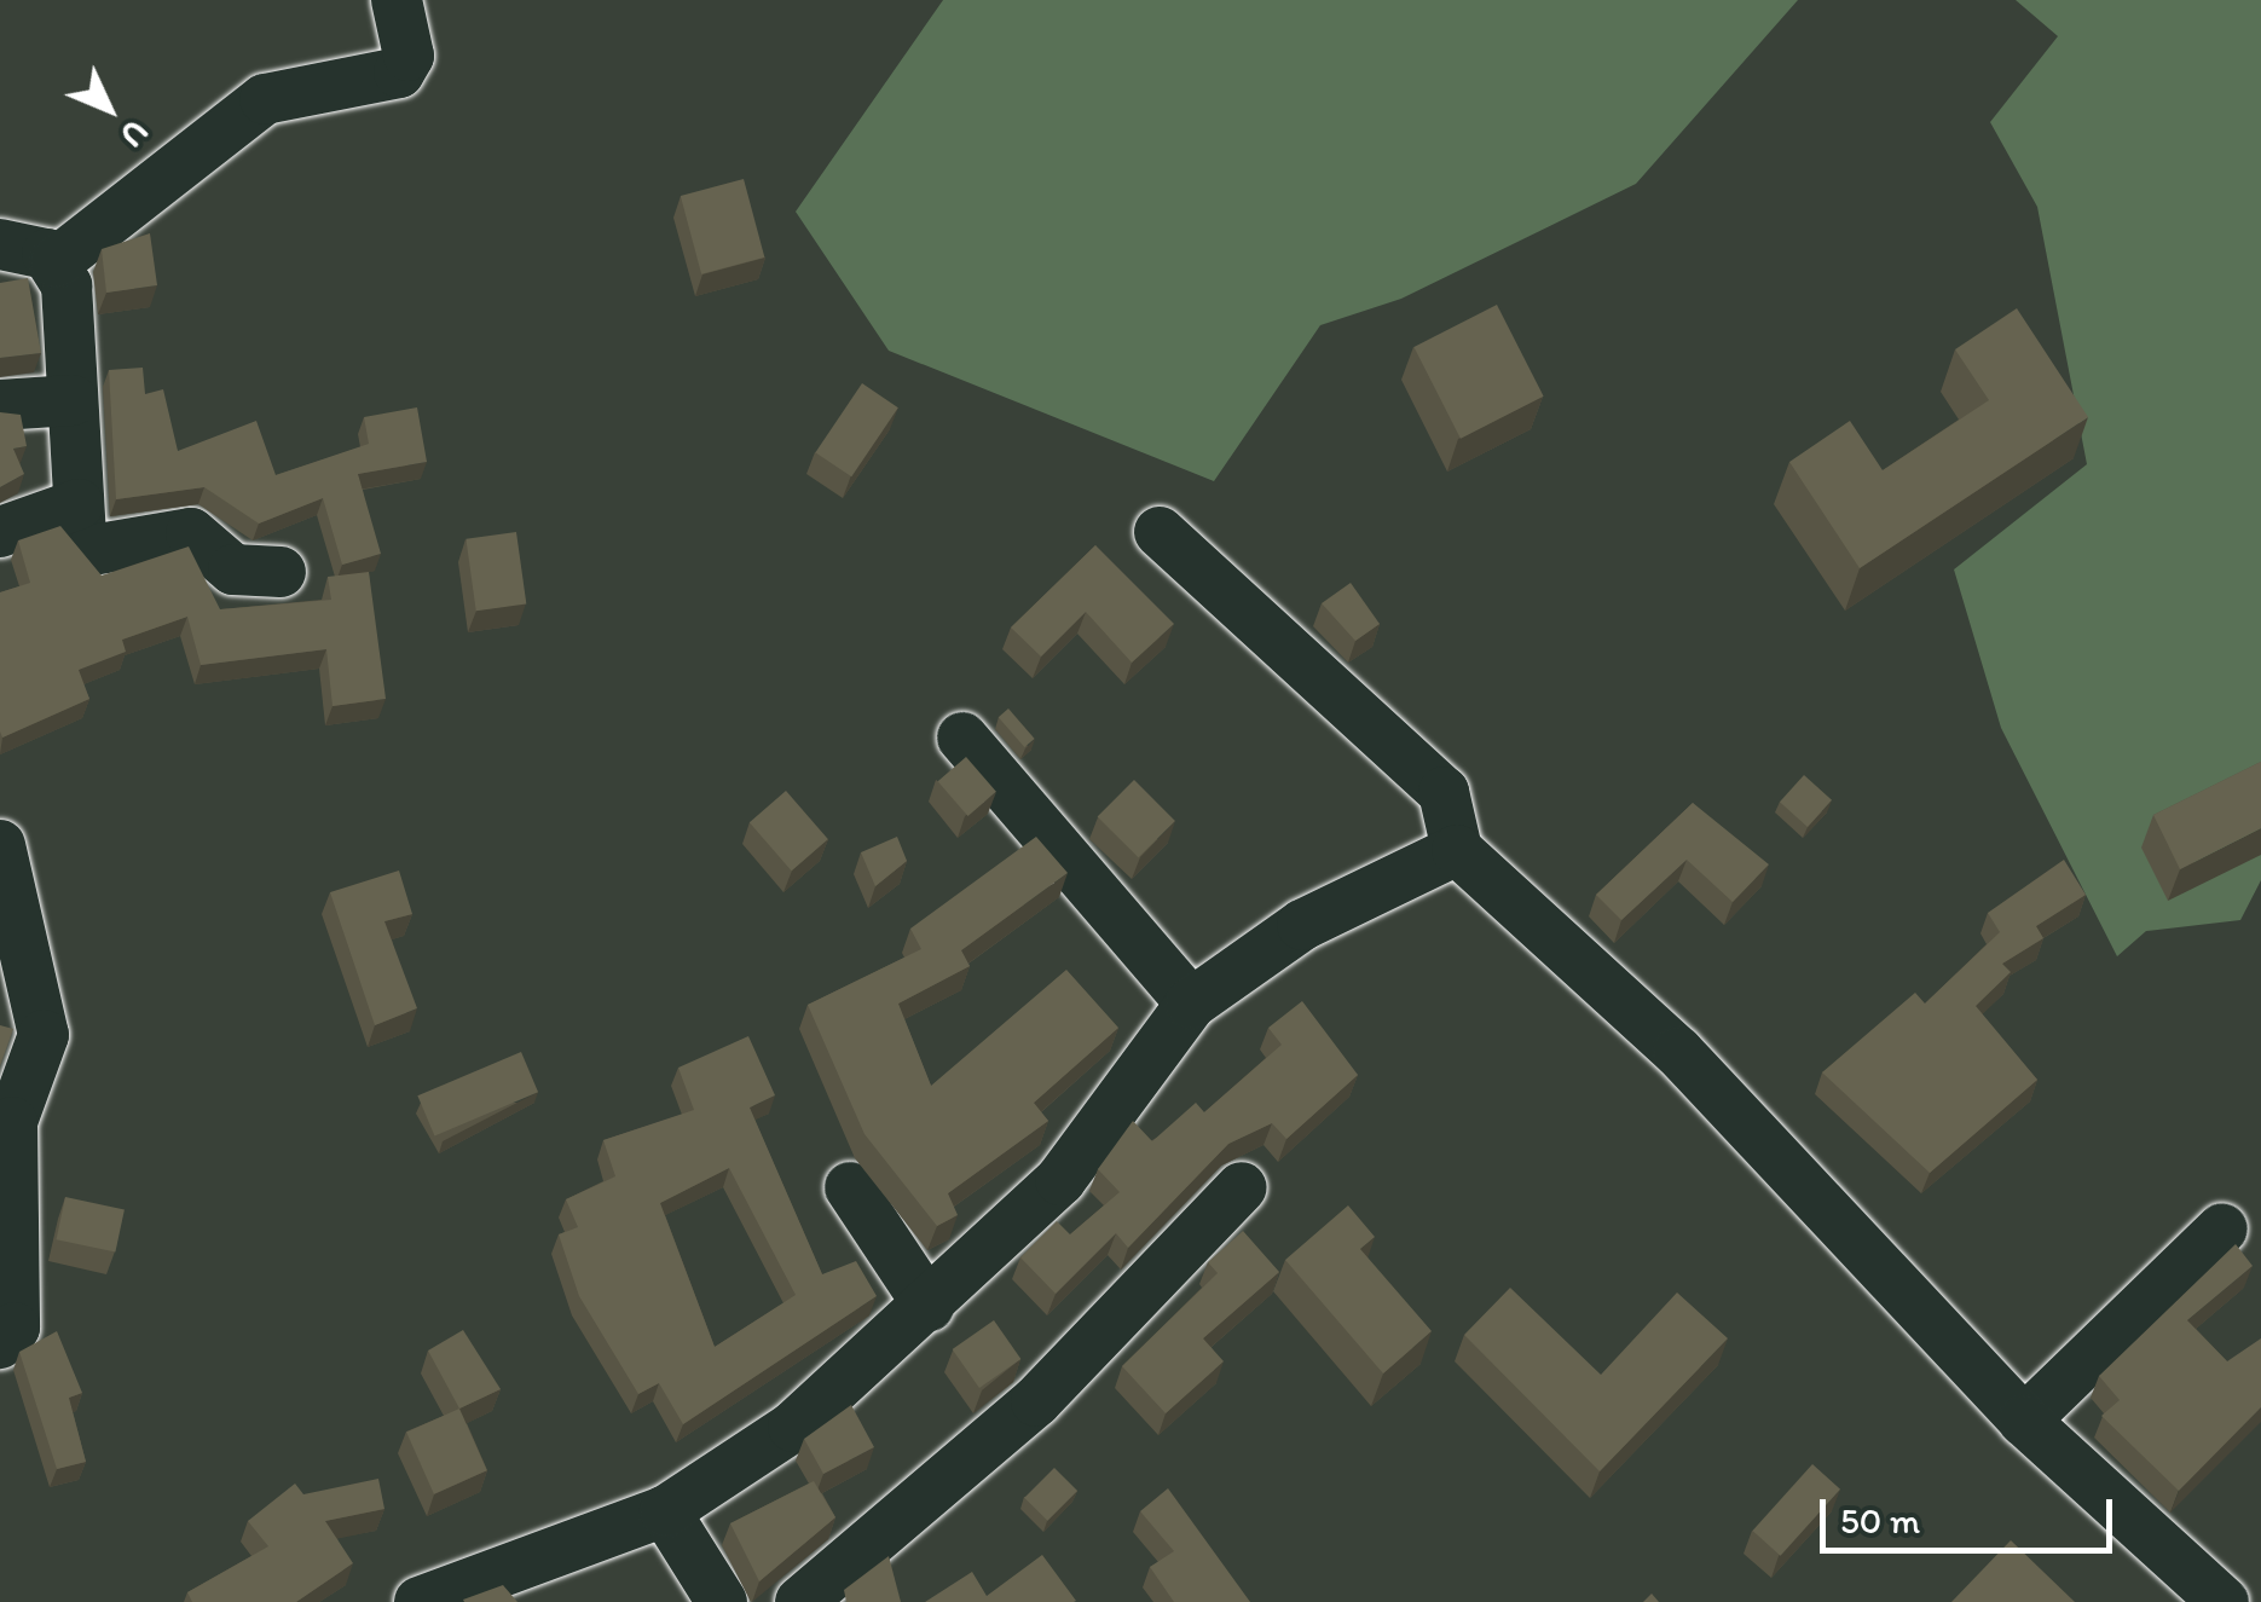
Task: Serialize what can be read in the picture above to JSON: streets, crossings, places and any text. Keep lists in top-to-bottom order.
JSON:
{
  "scale_bar": "50 m",
  "north": "bottom right"
}
